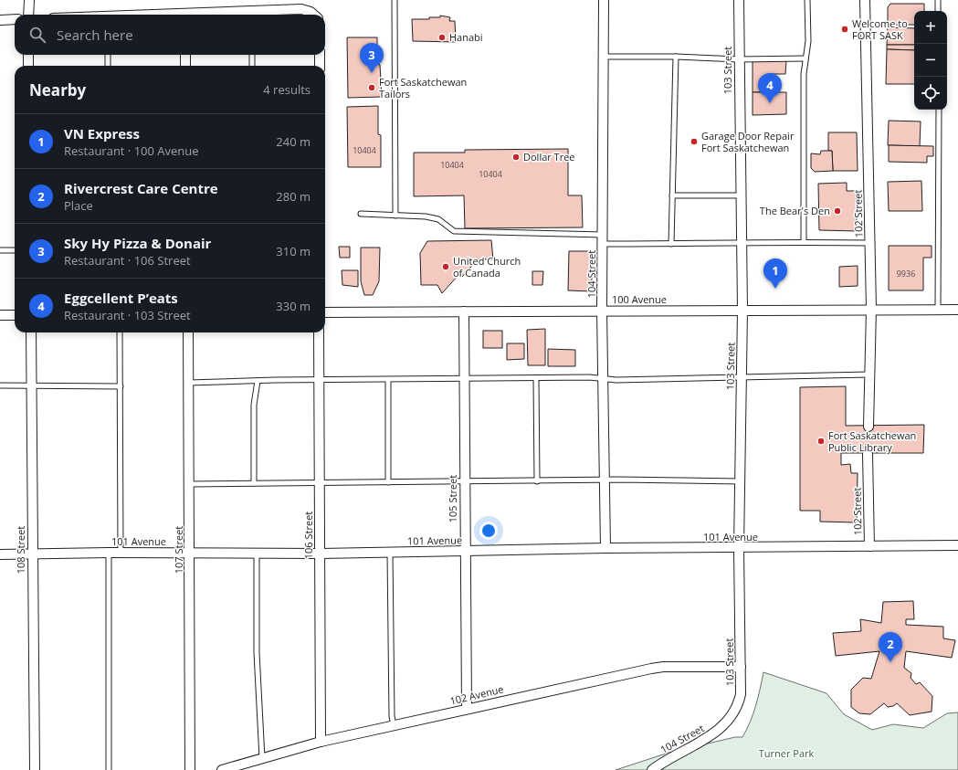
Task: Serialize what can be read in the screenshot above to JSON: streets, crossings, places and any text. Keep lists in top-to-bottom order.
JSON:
{
  "streets": {
    "street": [
      "103 Street",
      "102 Street",
      "104 Street",
      "100 Avenue",
      "105 Street",
      "106 Street",
      "101 Avenue",
      "108 Street",
      "107 Street",
      "102 Avenue"
    ]
  },
  "crossings": [
    ["103 Street", "104 Street"],
    ["103 Street", "100 Avenue"],
    ["103 Street", "101 Avenue"],
    ["103 Street", "102 Avenue"],
    ["102 Street", "100 Avenue"],
    ["102 Street", "101 Avenue"],
    ["104 Street", "100 Avenue"],
    ["104 Street", "101 Avenue"],
    ["100 Avenue", "105 Street"],
    ["105 Street", "101 Avenue"],
    ["105 Street", "102 Avenue"],
    ["106 Street", "101 Avenue"],
    ["106 Street", "102 Avenue"],
    ["101 Avenue", "108 Street"],
    ["101 Avenue", "107 Street"]
  ],
  "parks": ["Turner Park"],
  "places": [
    "Welcome to FORT SASK",
    "Hanabi",
    "Fort Saskatchewan Tailors",
    "Garage Door Repair Fort Saskatchewan",
    "Dollar Tree",
    "The Bear's Den",
    "United Church of Canada",
    "Fort Saskatchewan Public Library"
  ],
  "house_numbers": [
    "10404",
    "10404",
    "10404",
    "9936"
  ],
  "page": {
    "map_buttons": ["+", "−"],
    "search": "Search here",
    "pins": [
      "3",
      "4",
      "1",
      "2"
    ],
    "heading": ["Nearby", "4 results"],
    "list": [
      {
        "mark": "1",
        "name": "VN Express",
        "note": "Restaurant · 100 Avenue",
        "value": "240 m"
      },
      {
        "mark": "2",
        "name": "Rivercrest Care Centre",
        "note": "Place",
        "value": "280 m"
      },
      {
        "mark": "3",
        "name": "Sky Hy Pizza & Donair",
        "note": "Restaurant · 106 Street",
        "value": "310 m"
      },
      {
        "mark": "4",
        "name": "Eggcellent P’eats",
        "note": "Restaurant · 103 Street",
        "value": "330 m"
      }
    ]
  }
}
